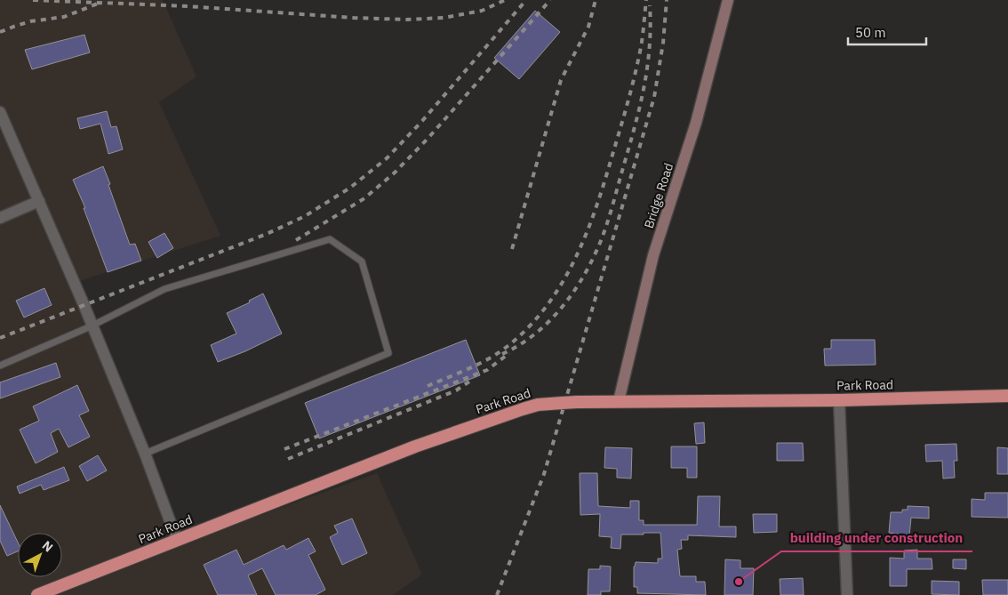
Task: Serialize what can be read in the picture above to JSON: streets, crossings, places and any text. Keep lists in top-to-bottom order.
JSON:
{
  "streets": {
    "highway": ["Park Road"],
    "main road": ["Bridge Road"]
  },
  "crossings": [
    ["Bridge Road", "Park Road"]
  ],
  "places": ["building under construction"],
  "scale_bar": "50 m",
  "north": "top right"
}
